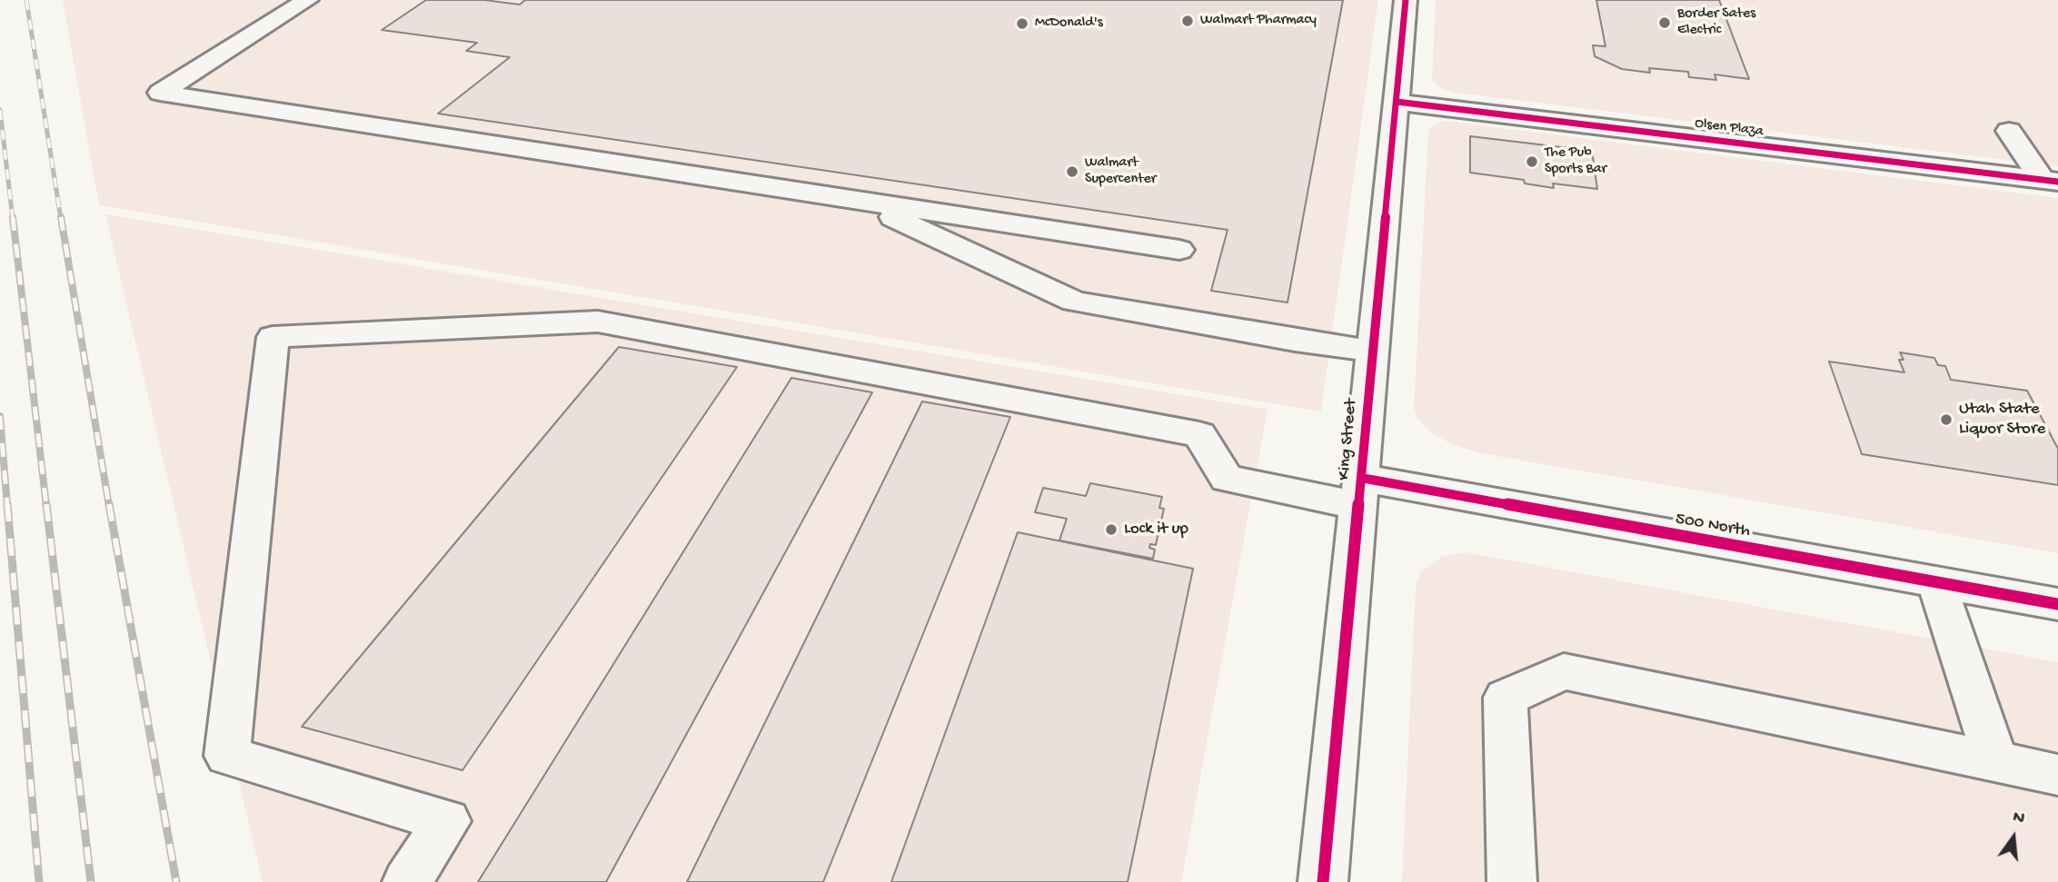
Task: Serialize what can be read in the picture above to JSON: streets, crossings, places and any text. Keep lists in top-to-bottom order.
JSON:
{
  "streets": {
    "street": ["Olsen Plaza", "King Street", "500 North"]
  },
  "crossings": [
    ["Olsen Plaza", "King Street"],
    ["King Street", "500 North"]
  ],
  "places": [
    "Walmart Pharmacy",
    "Border Sates Electric",
    "McDonald's",
    "The Pub Sports Bar",
    "Walmart Supercenter",
    "Utah State Liquor Store",
    "Lock it up"
  ],
  "north": "top"
}
